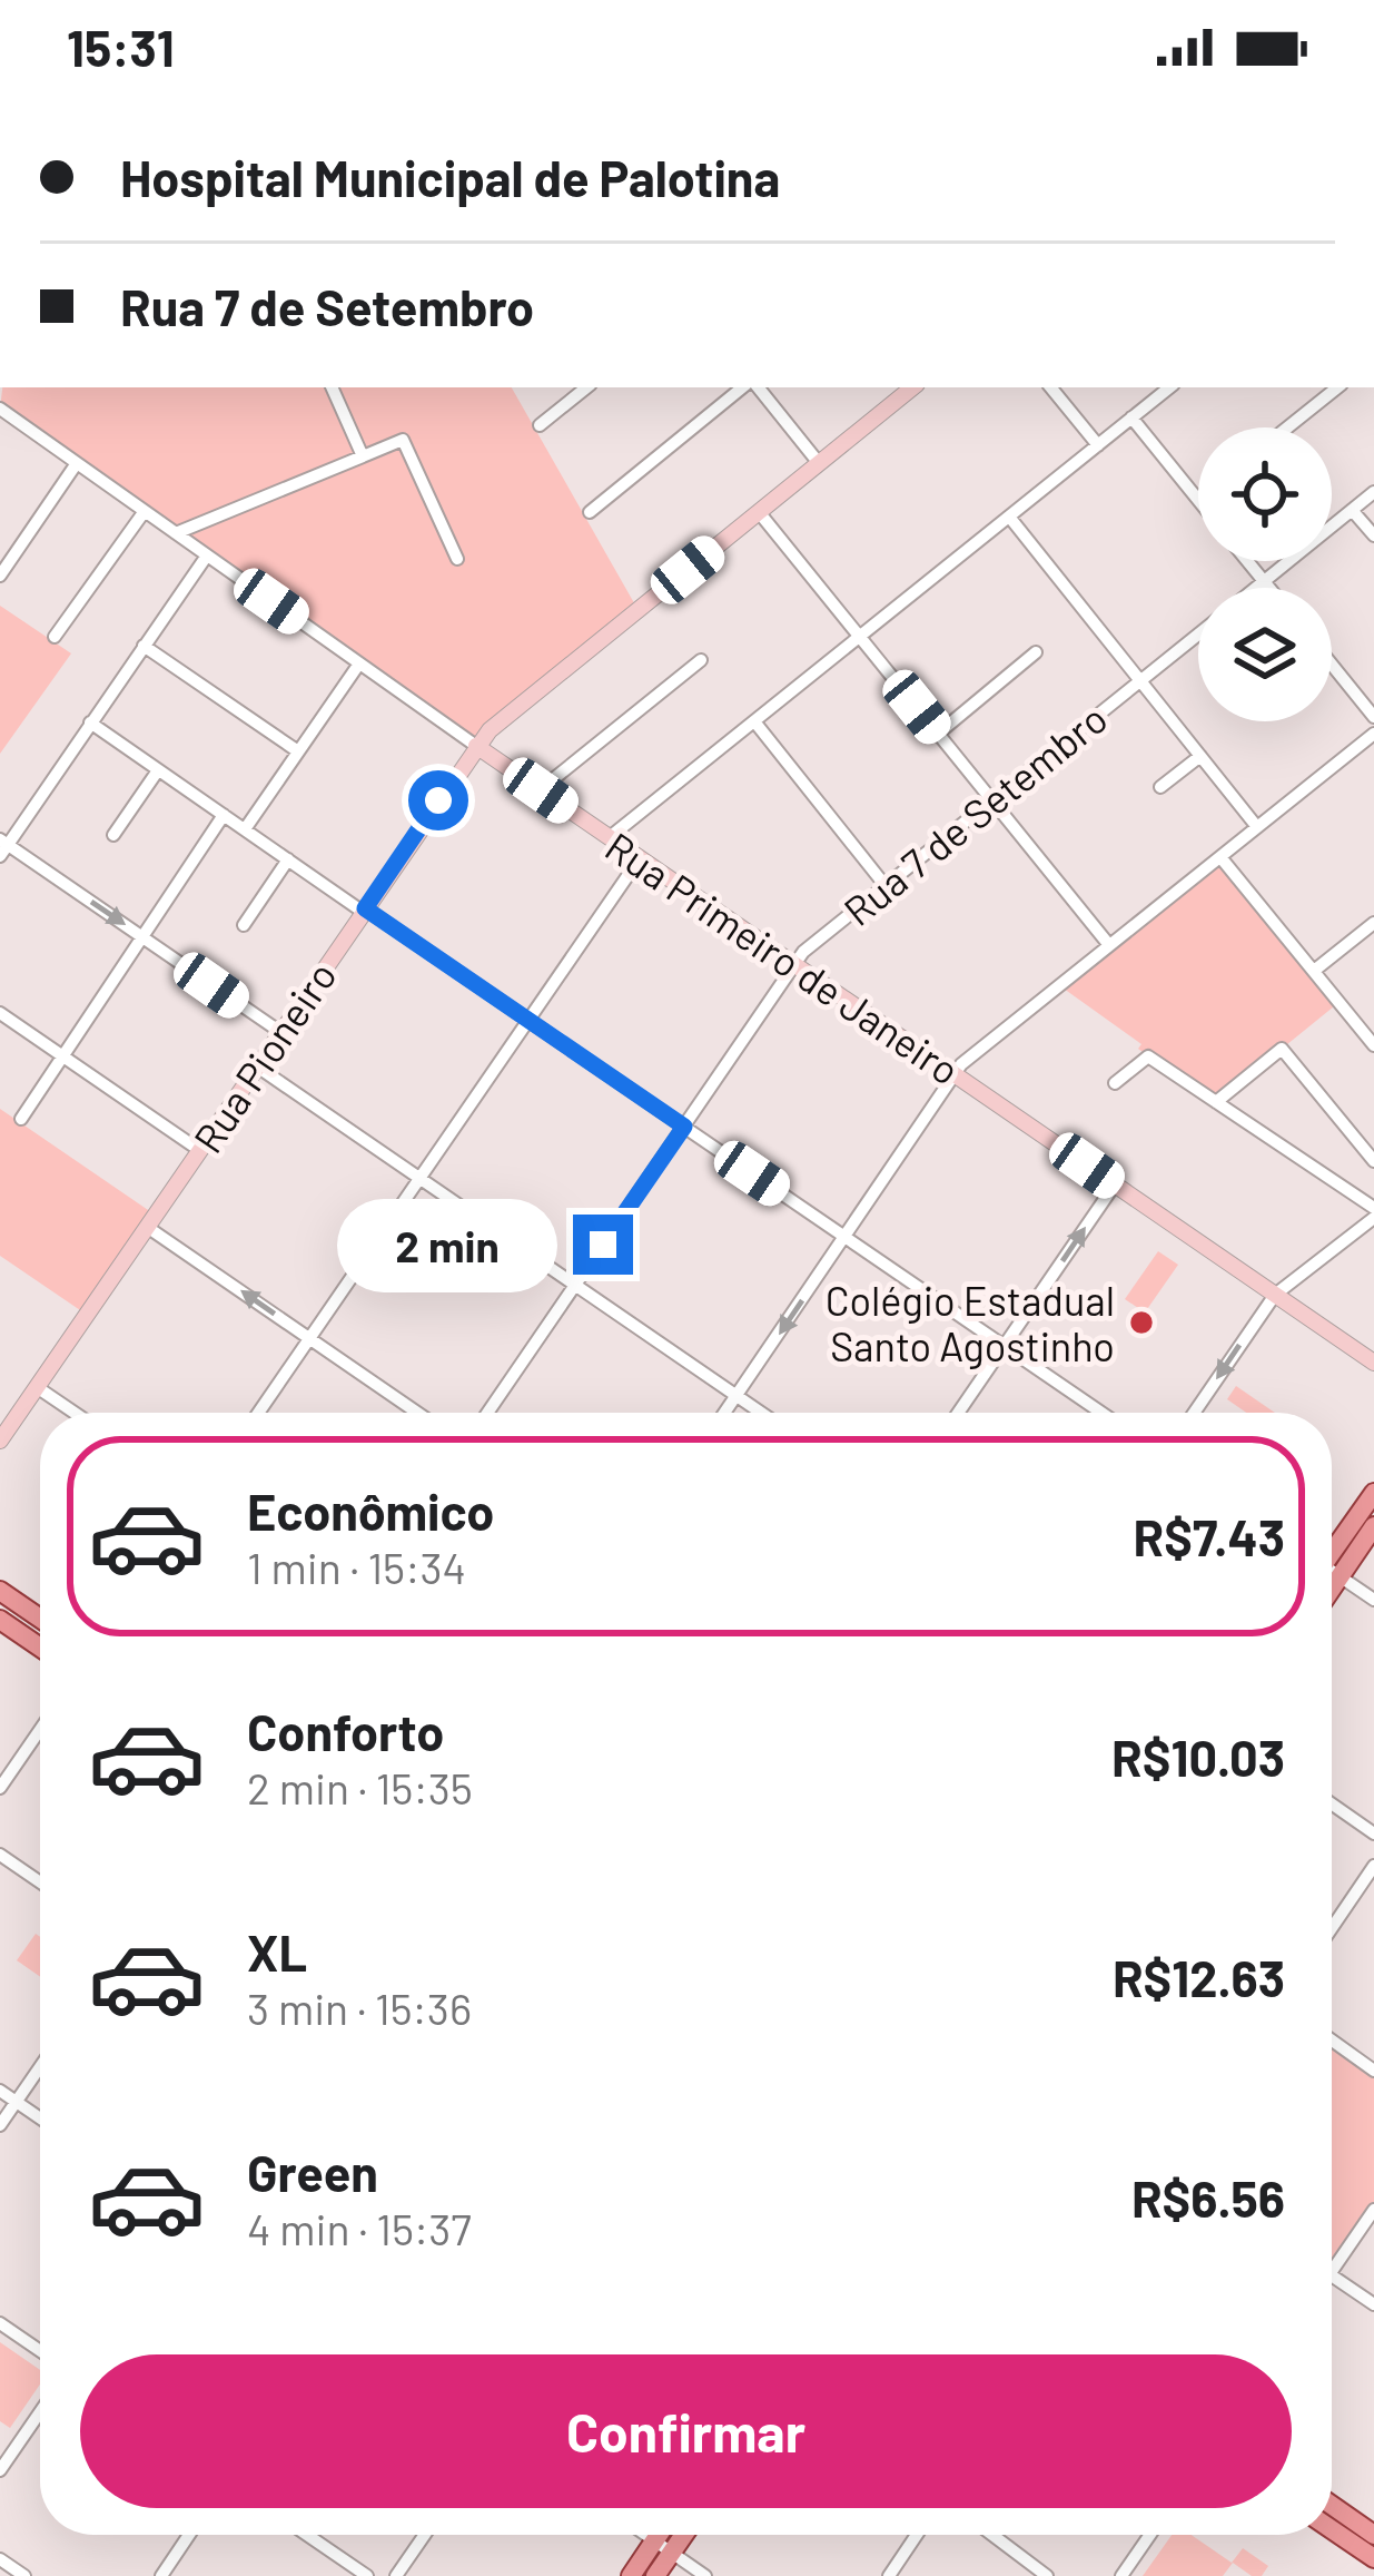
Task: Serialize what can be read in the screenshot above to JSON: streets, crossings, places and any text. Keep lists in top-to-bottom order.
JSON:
{
  "streets": {
    "street": ["Rua 7 de Setembro", "Rua Primeiro de Janeiro", "Rua Pioneiro"]
  },
  "crossings": [
    ["Rua 7 de Setembro", "Rua Primeiro de Janeiro"],
    ["Rua Primeiro de Janeiro", "Rua Pioneiro"]
  ],
  "places": ["Colégio Estadual Santo Agostinho"],
  "page": {
    "status": "15:31",
    "banner": ["Hospital Municipal de Palotina", "Rua 7 de Setembro"],
    "bubble": "2 min",
    "list": [
      {
        "name": "Econômico",
        "note": "1 min · 15:34",
        "value": "R$7.43"
      },
      {
        "name": "Conforto",
        "note": "2 min · 15:35",
        "value": "R$10.03"
      },
      {
        "name": "XL",
        "note": "3 min · 15:36",
        "value": "R$12.63"
      },
      {
        "name": "Green",
        "note": "4 min · 15:37",
        "value": "R$6.56"
      }
    ],
    "buttons": "Confirmar"
  }
}
